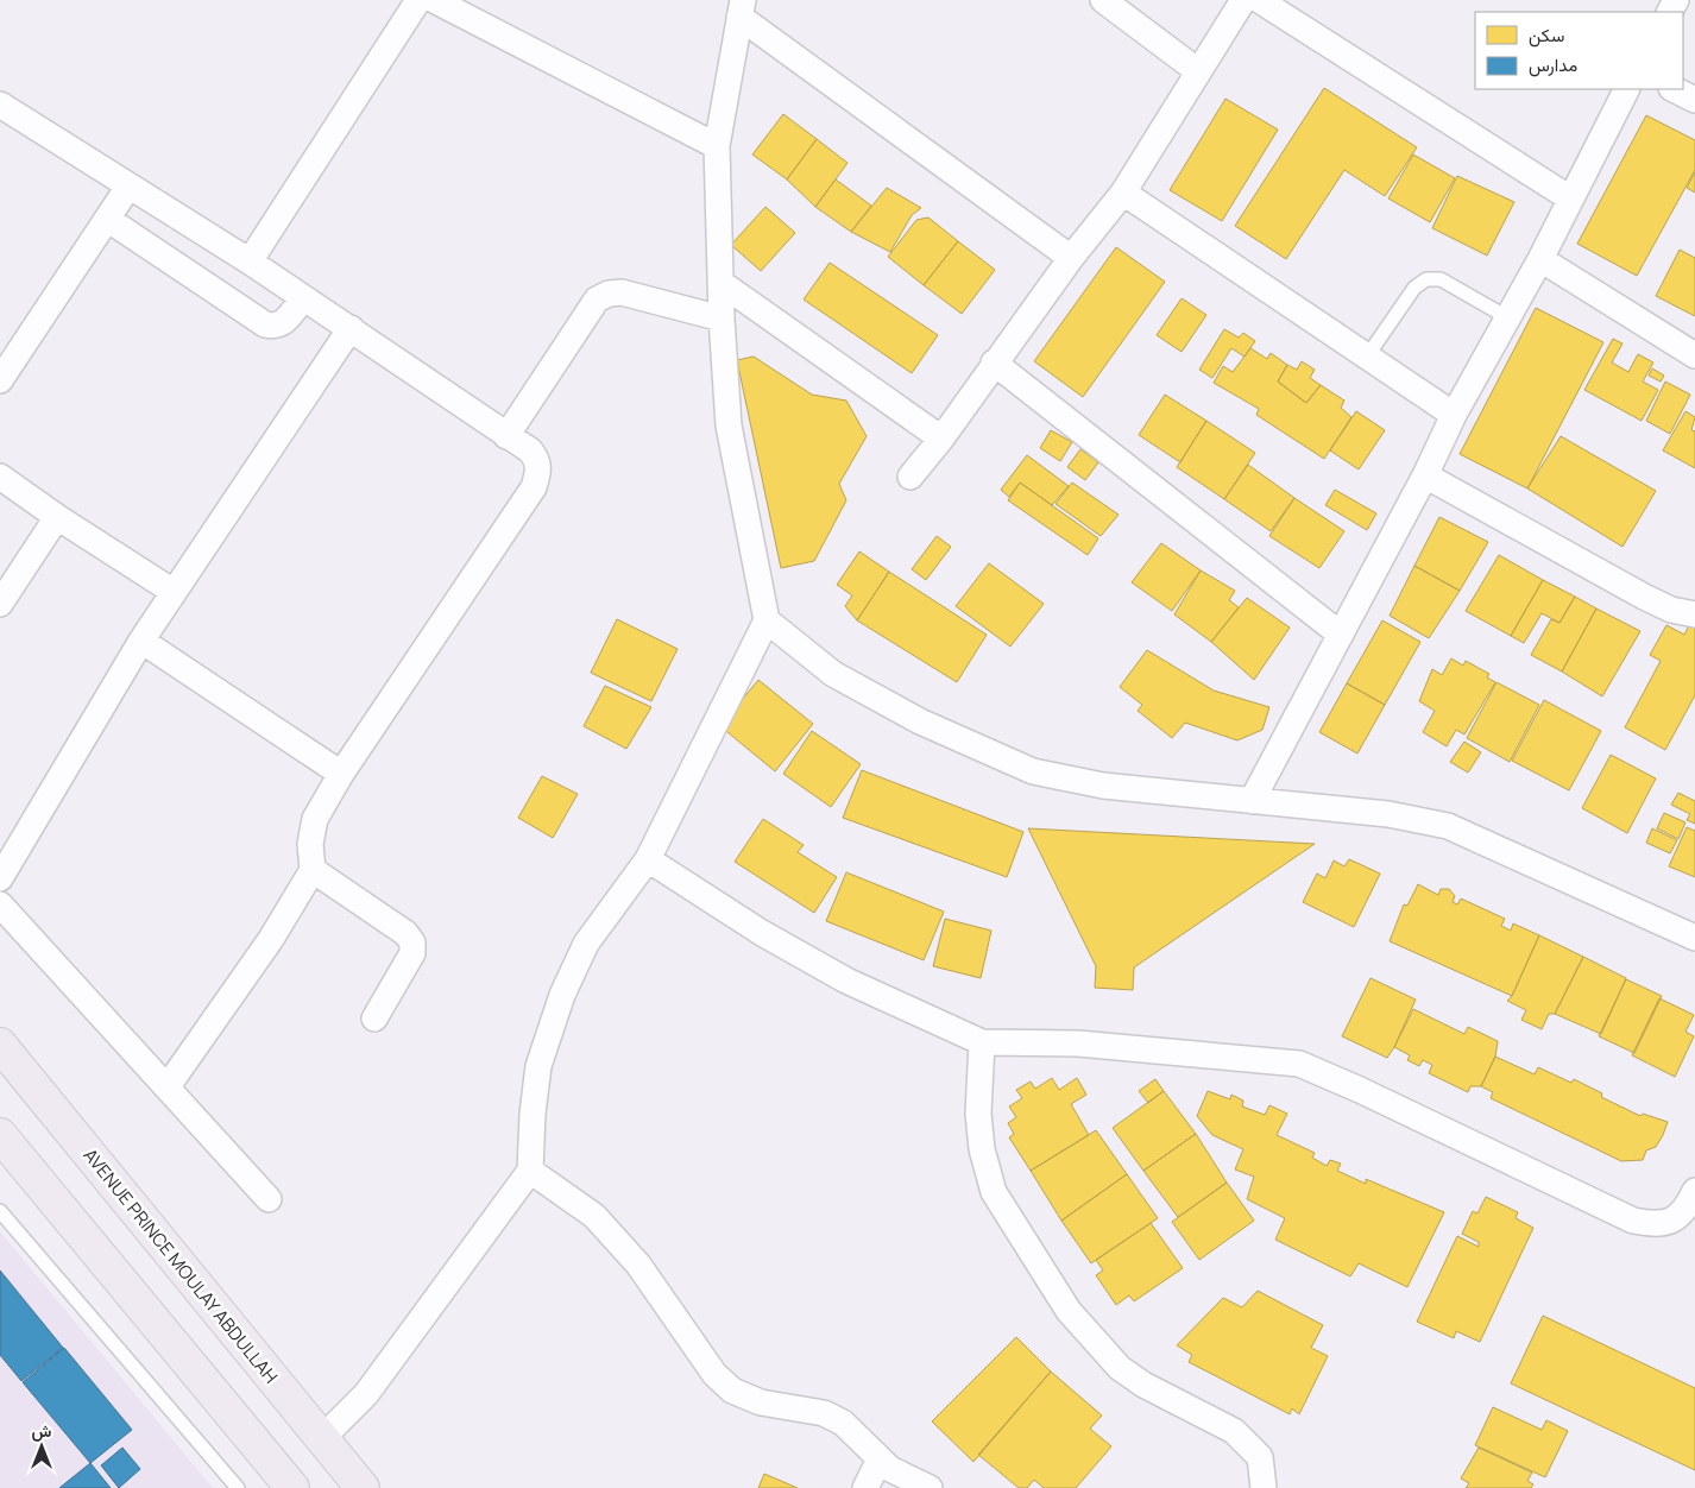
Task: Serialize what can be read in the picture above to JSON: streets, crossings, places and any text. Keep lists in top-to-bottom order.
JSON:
{
  "streets": {
    "main road": ["AVENUE PRINCE MOULAY ABDULLAH"]
  },
  "legend": ["سكن", "مدارس"],
  "north": "top"
}
